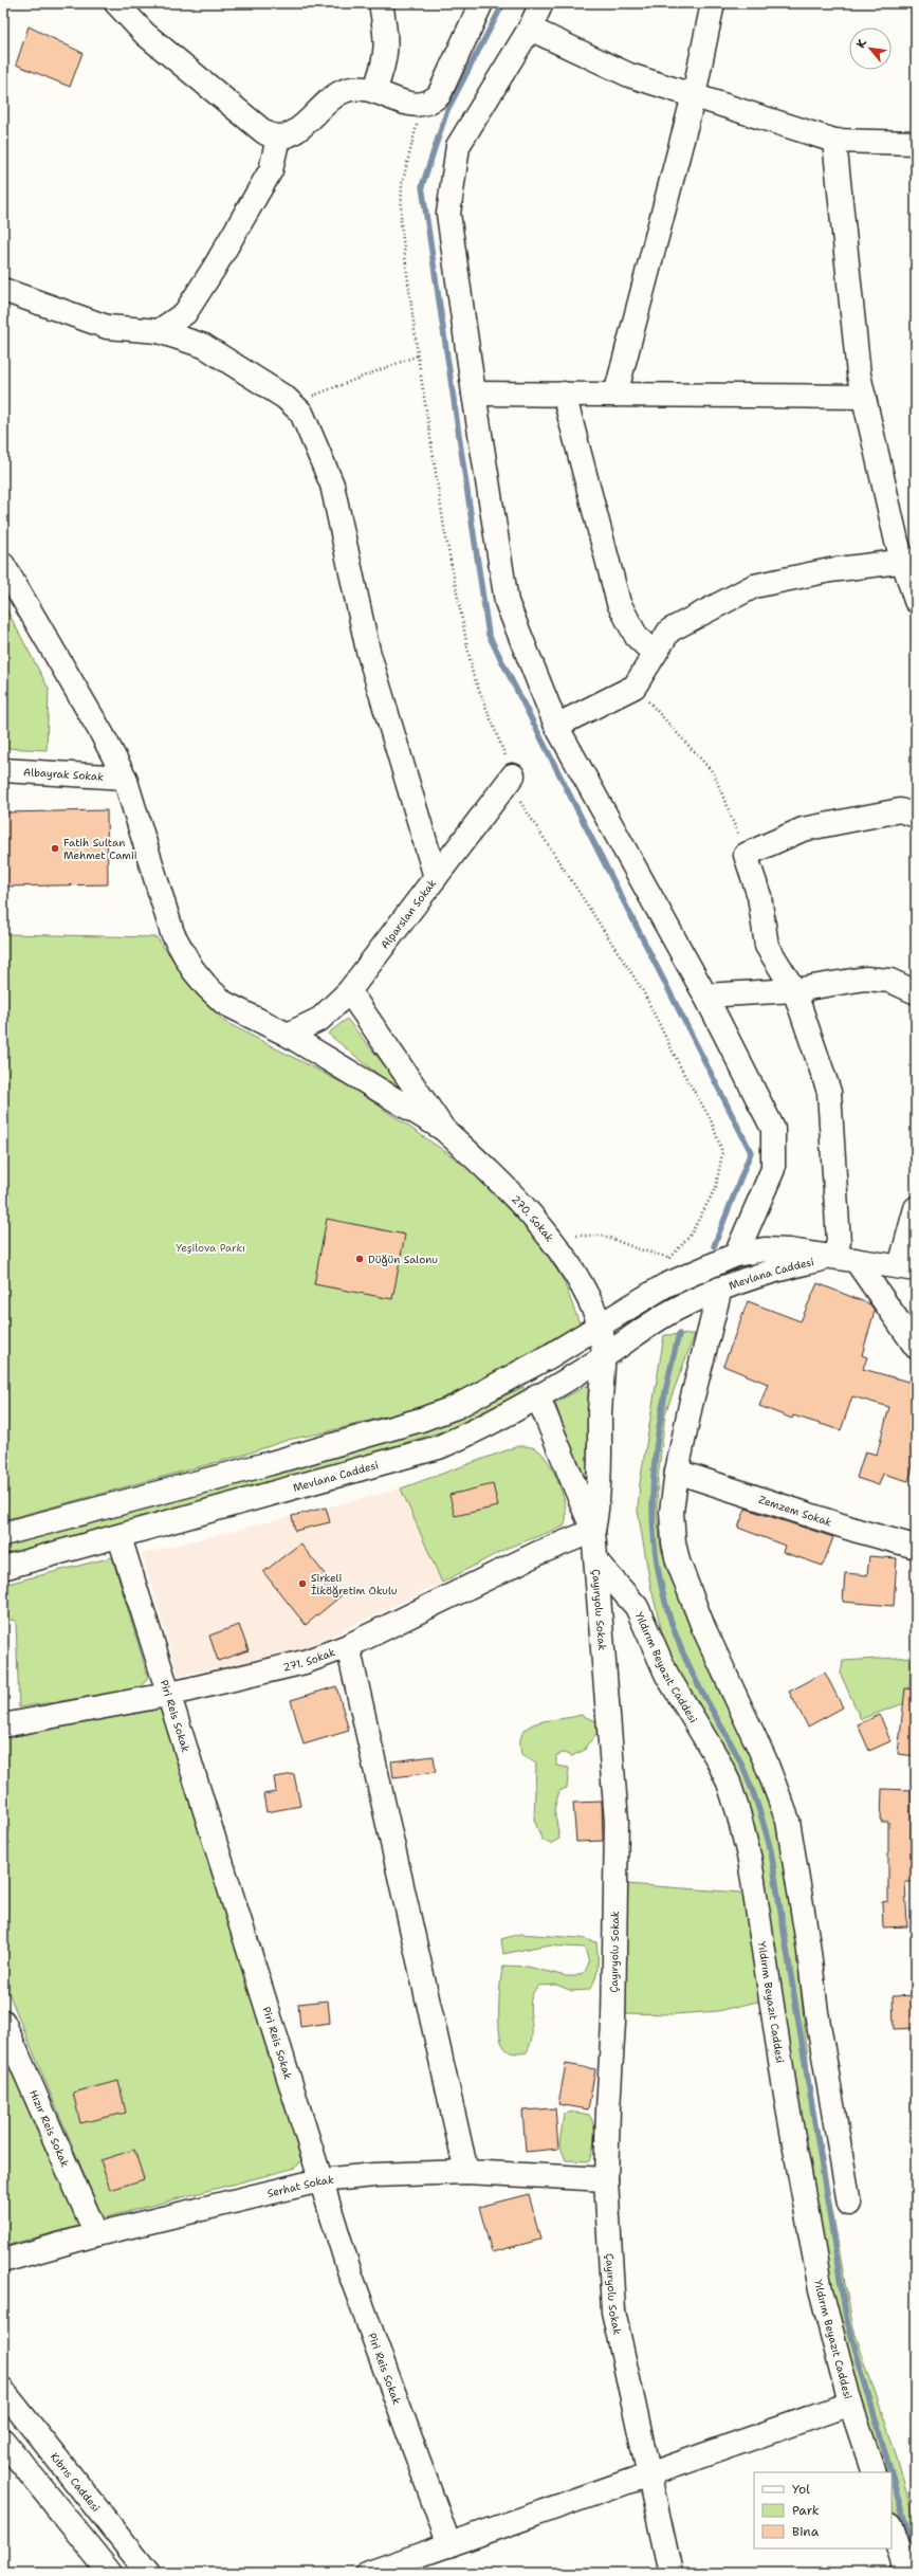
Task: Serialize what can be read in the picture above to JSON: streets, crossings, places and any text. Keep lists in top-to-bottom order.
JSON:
{
  "streets": {
    "street": [
      "Albayrak Sokak",
      "Alparslan Sokak",
      "270. Sokak",
      "Mevlana Caddesi",
      "Zemzem Sokak",
      "Çayıryolu Sokak",
      "271. Sokak",
      "Yıldırım Beyazıt Caddesi",
      "Piri Reis Sokak",
      "Hızır Reis Sokak",
      "Serhat Sokak",
      "Kıbrıs Caddesi"
    ]
  },
  "crossings": [
    ["270. Sokak", "Çayıryolu Sokak"],
    ["Mevlana Caddesi", "Çayıryolu Sokak"],
    ["Mevlana Caddesi", "Piri Reis Sokak"],
    ["Çayıryolu Sokak", "271. Sokak"],
    ["Çayıryolu Sokak", "Yıldırım Beyazıt Caddesi"],
    ["Çayıryolu Sokak", "Serhat Sokak"],
    ["271. Sokak", "Piri Reis Sokak"],
    ["Piri Reis Sokak", "Serhat Sokak"],
    ["Hızır Reis Sokak", "Serhat Sokak"]
  ],
  "parks": ["Yeşilova Parkı"],
  "places": ["Fatih Sultan Mehmet Camii", "Düğün Salonu", "Sirkeli İlköğretim Okulu"],
  "legend": ["Yol", "Park", "Bina"],
  "north": "top left"
}
